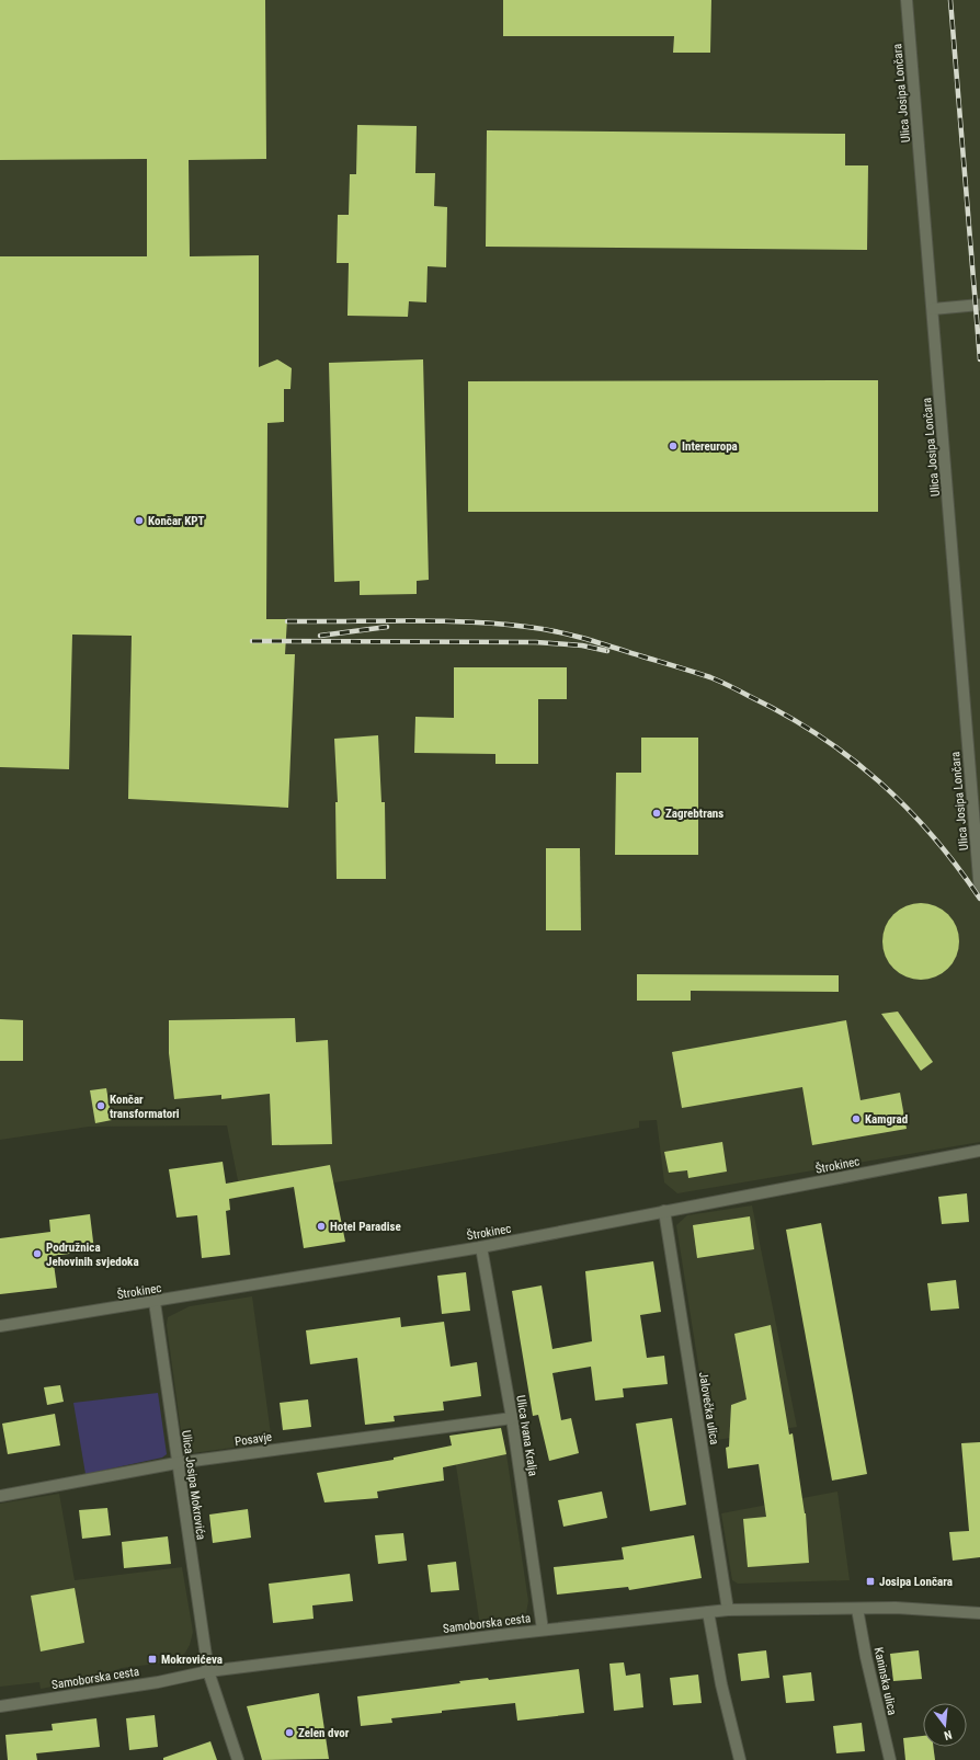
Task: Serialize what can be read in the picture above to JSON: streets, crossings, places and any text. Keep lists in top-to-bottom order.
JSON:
{
  "streets": {
    "street": [
      "Ulica Josipa Lončara",
      "Štrokinec",
      "Jalovečka ulica",
      "Ulica Ivana Kralja",
      "Posavje",
      "Ulica Josipa Mokrovića",
      "Samoborska cesta",
      "Kaninska ulica"
    ]
  },
  "crossings": [
    ["Štrokinec", "Jalovečka ulica"],
    ["Štrokinec", "Ulica Ivana Kralja"],
    ["Štrokinec", "Ulica Josipa Mokrovića"],
    ["Jalovečka ulica", "Samoborska cesta"],
    ["Ulica Ivana Kralja", "Posavje"],
    ["Ulica Ivana Kralja", "Samoborska cesta"],
    ["Posavje", "Ulica Josipa Mokrovića"],
    ["Ulica Josipa Mokrovića", "Samoborska cesta"],
    ["Samoborska cesta", "Kaninska ulica"]
  ],
  "places": {
    "other": [
      "Intereuropa",
      "Končar KPT",
      "Zagrebtrans",
      "Končar transformatori",
      "Kamgrad",
      "Hotel Paradise",
      "Podružnica Jehovinih svjedoka",
      "Zelen dvor"
    ],
    "transit": ["Josipa Lončara", "Mokrovićeva"]
  },
  "north": "bottom"
}
